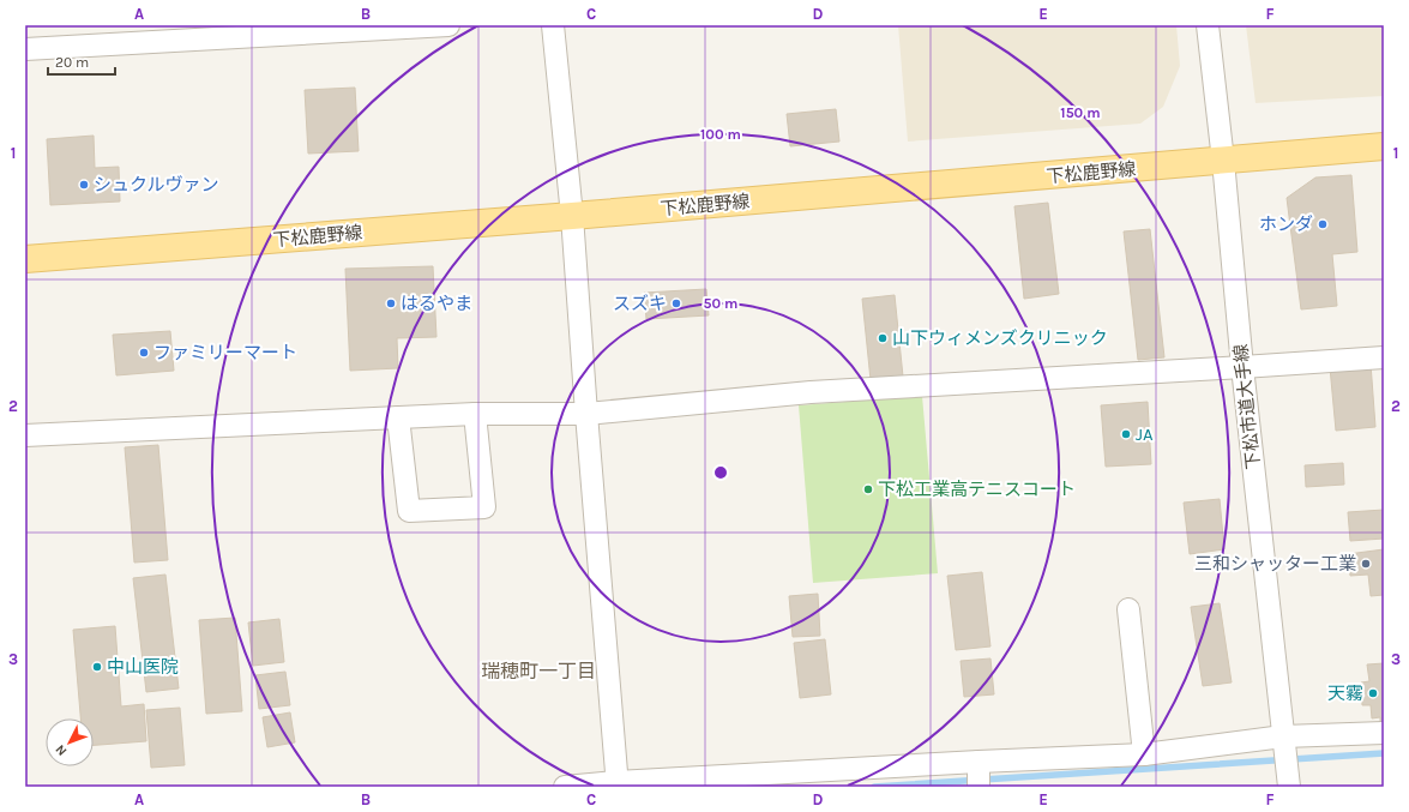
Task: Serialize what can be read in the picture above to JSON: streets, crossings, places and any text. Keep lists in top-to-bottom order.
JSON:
{
  "streets": {
    "main road": ["下松鹿野線"],
    "street": ["下松市道大手線"]
  },
  "crossings": [
    ["下松鹿野線", "下松市道大手線"]
  ],
  "districts": ["瑞穂町一丁目"],
  "places": [
    "シュクルヴァン",
    "ホンダ",
    "はるやま",
    "スズキ",
    "山下ウィメンズクリニック",
    "ファミリーマート",
    "JA",
    "下松工業高テニスコート",
    "三和シャッター工業",
    "中山医院",
    "天霧"
  ],
  "scale_bar": "20 m",
  "north": "bottom left",
  "grid": {
    "columns": [
      "A",
      "B",
      "C",
      "D",
      "E",
      "F"
    ],
    "rows": ["1", "2", "3"]
  },
  "rings": ["150 m", "100 m", "50 m"]
}
